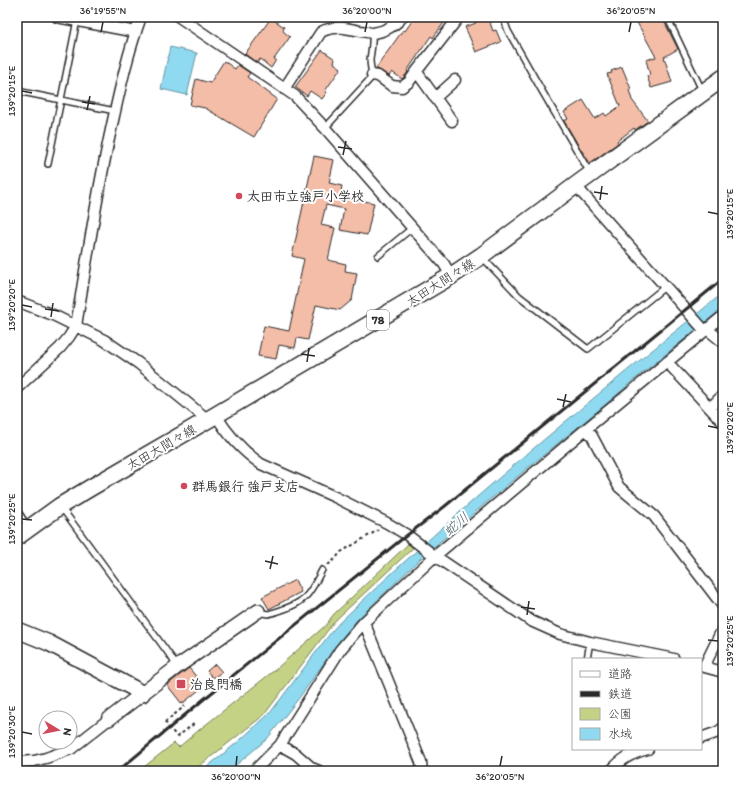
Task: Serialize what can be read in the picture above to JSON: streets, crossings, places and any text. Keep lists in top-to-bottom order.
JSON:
{
  "streets": {
    "main road": ["太田大間々線", "78"]
  },
  "water": ["蛇川"],
  "places": {
    "other": ["太田市立強戸小学校", "群馬銀行 強戸支店"],
    "transit": ["治良門橋"]
  },
  "legend": [
    "道路",
    "鉄道",
    "公園",
    "水域"
  ],
  "north": "right",
  "coordinates": [
    "36°19'55\"N",
    "36°20'00\"N",
    "36°20'05\"N",
    "139°20'15\"E",
    "139°20'20\"E",
    "139°20'25\"E",
    "139°20'30\"E"
  ]
}
